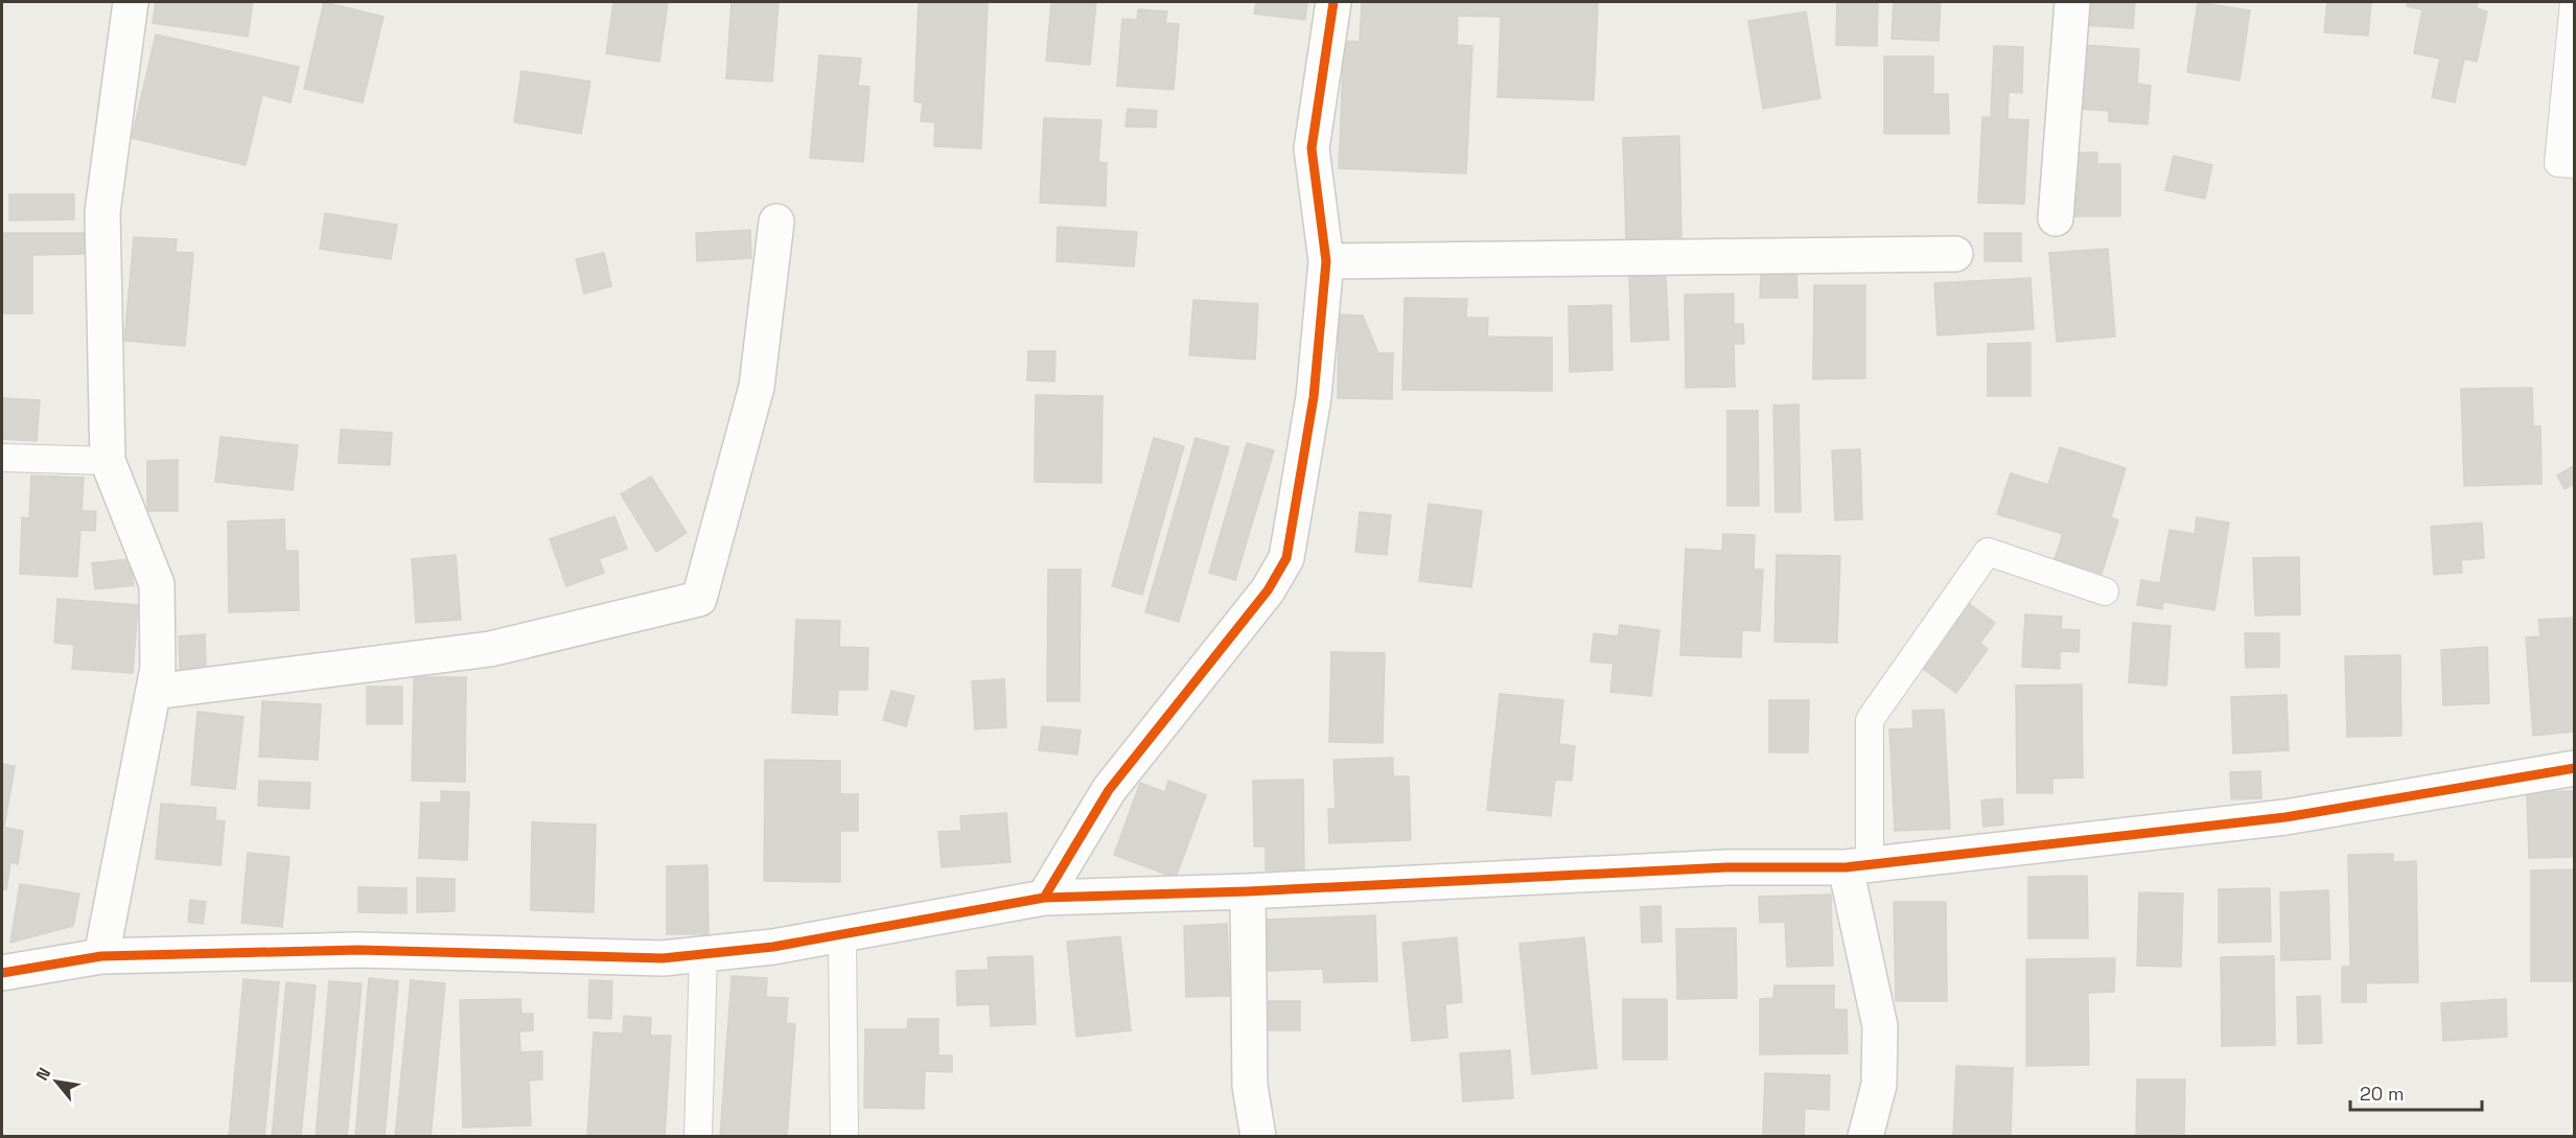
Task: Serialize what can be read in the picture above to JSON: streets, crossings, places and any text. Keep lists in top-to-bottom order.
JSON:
{
  "scale_bar": "20 m",
  "north": "top left"
}
